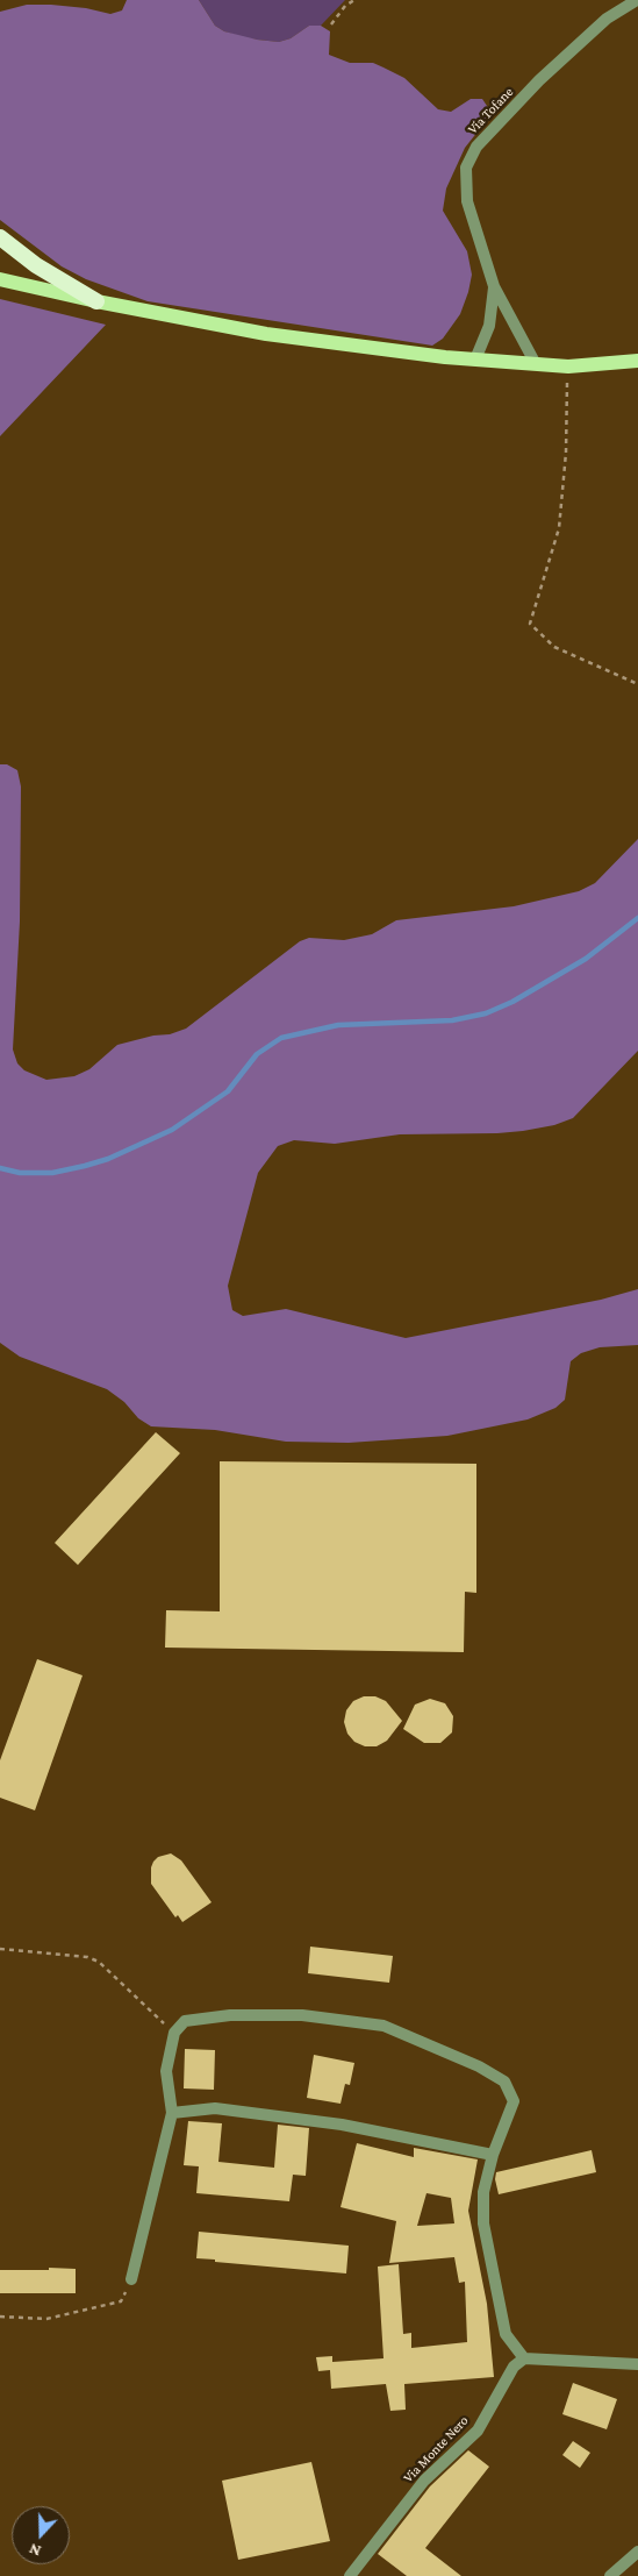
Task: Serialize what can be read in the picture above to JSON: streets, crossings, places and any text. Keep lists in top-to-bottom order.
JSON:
{
  "streets": {
    "street": ["Via Tofane", "Via Monte Nero"]
  },
  "north": "bottom"
}
